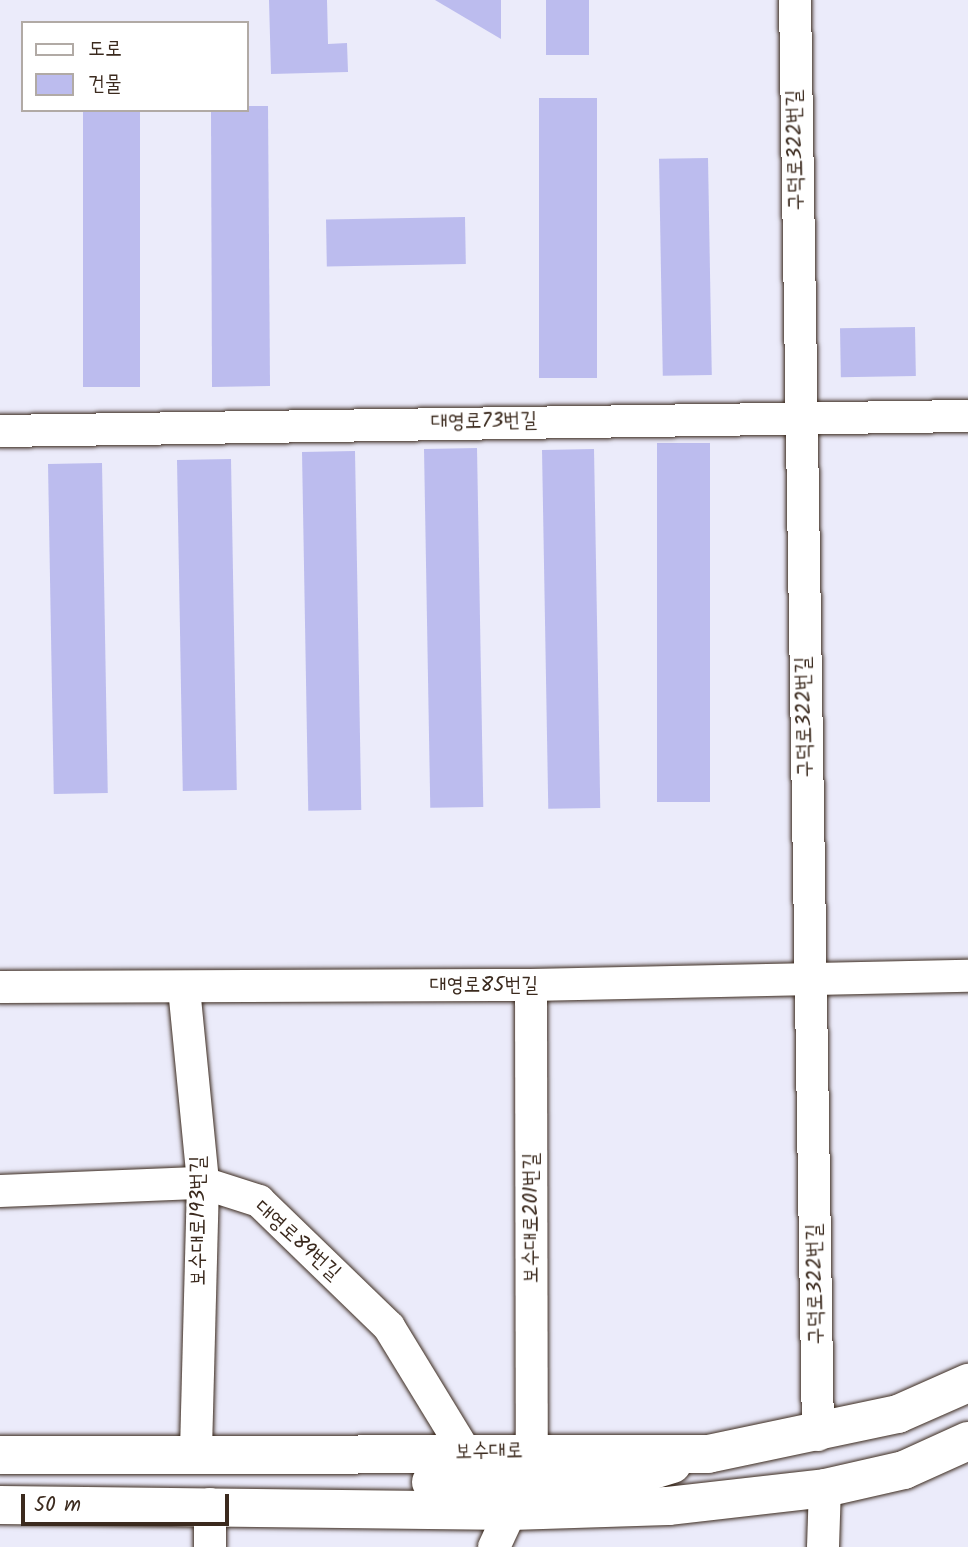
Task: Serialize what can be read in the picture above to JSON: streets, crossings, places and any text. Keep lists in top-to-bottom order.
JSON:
{
  "streets": {
    "main road": ["보수대로"],
    "street": [
      "구덕로322번길",
      "대영로73번길",
      "대영로85번길",
      "보수대로201번길",
      "보수대로193번길",
      "대영로89번길"
    ]
  },
  "crossings": [
    ["구덕로322번길", "대영로73번길"],
    ["구덕로322번길", "대영로85번길"],
    ["구덕로322번길", "보수대로"],
    ["대영로85번길", "보수대로201번길"],
    ["대영로85번길", "보수대로193번길"],
    ["보수대로201번길", "보수대로"],
    ["보수대로193번길", "대영로89번길"],
    ["보수대로193번길", "보수대로"],
    ["대영로89번길", "보수대로"]
  ],
  "legend": ["도로", "건물"],
  "scale_bar": "50 m"
}
